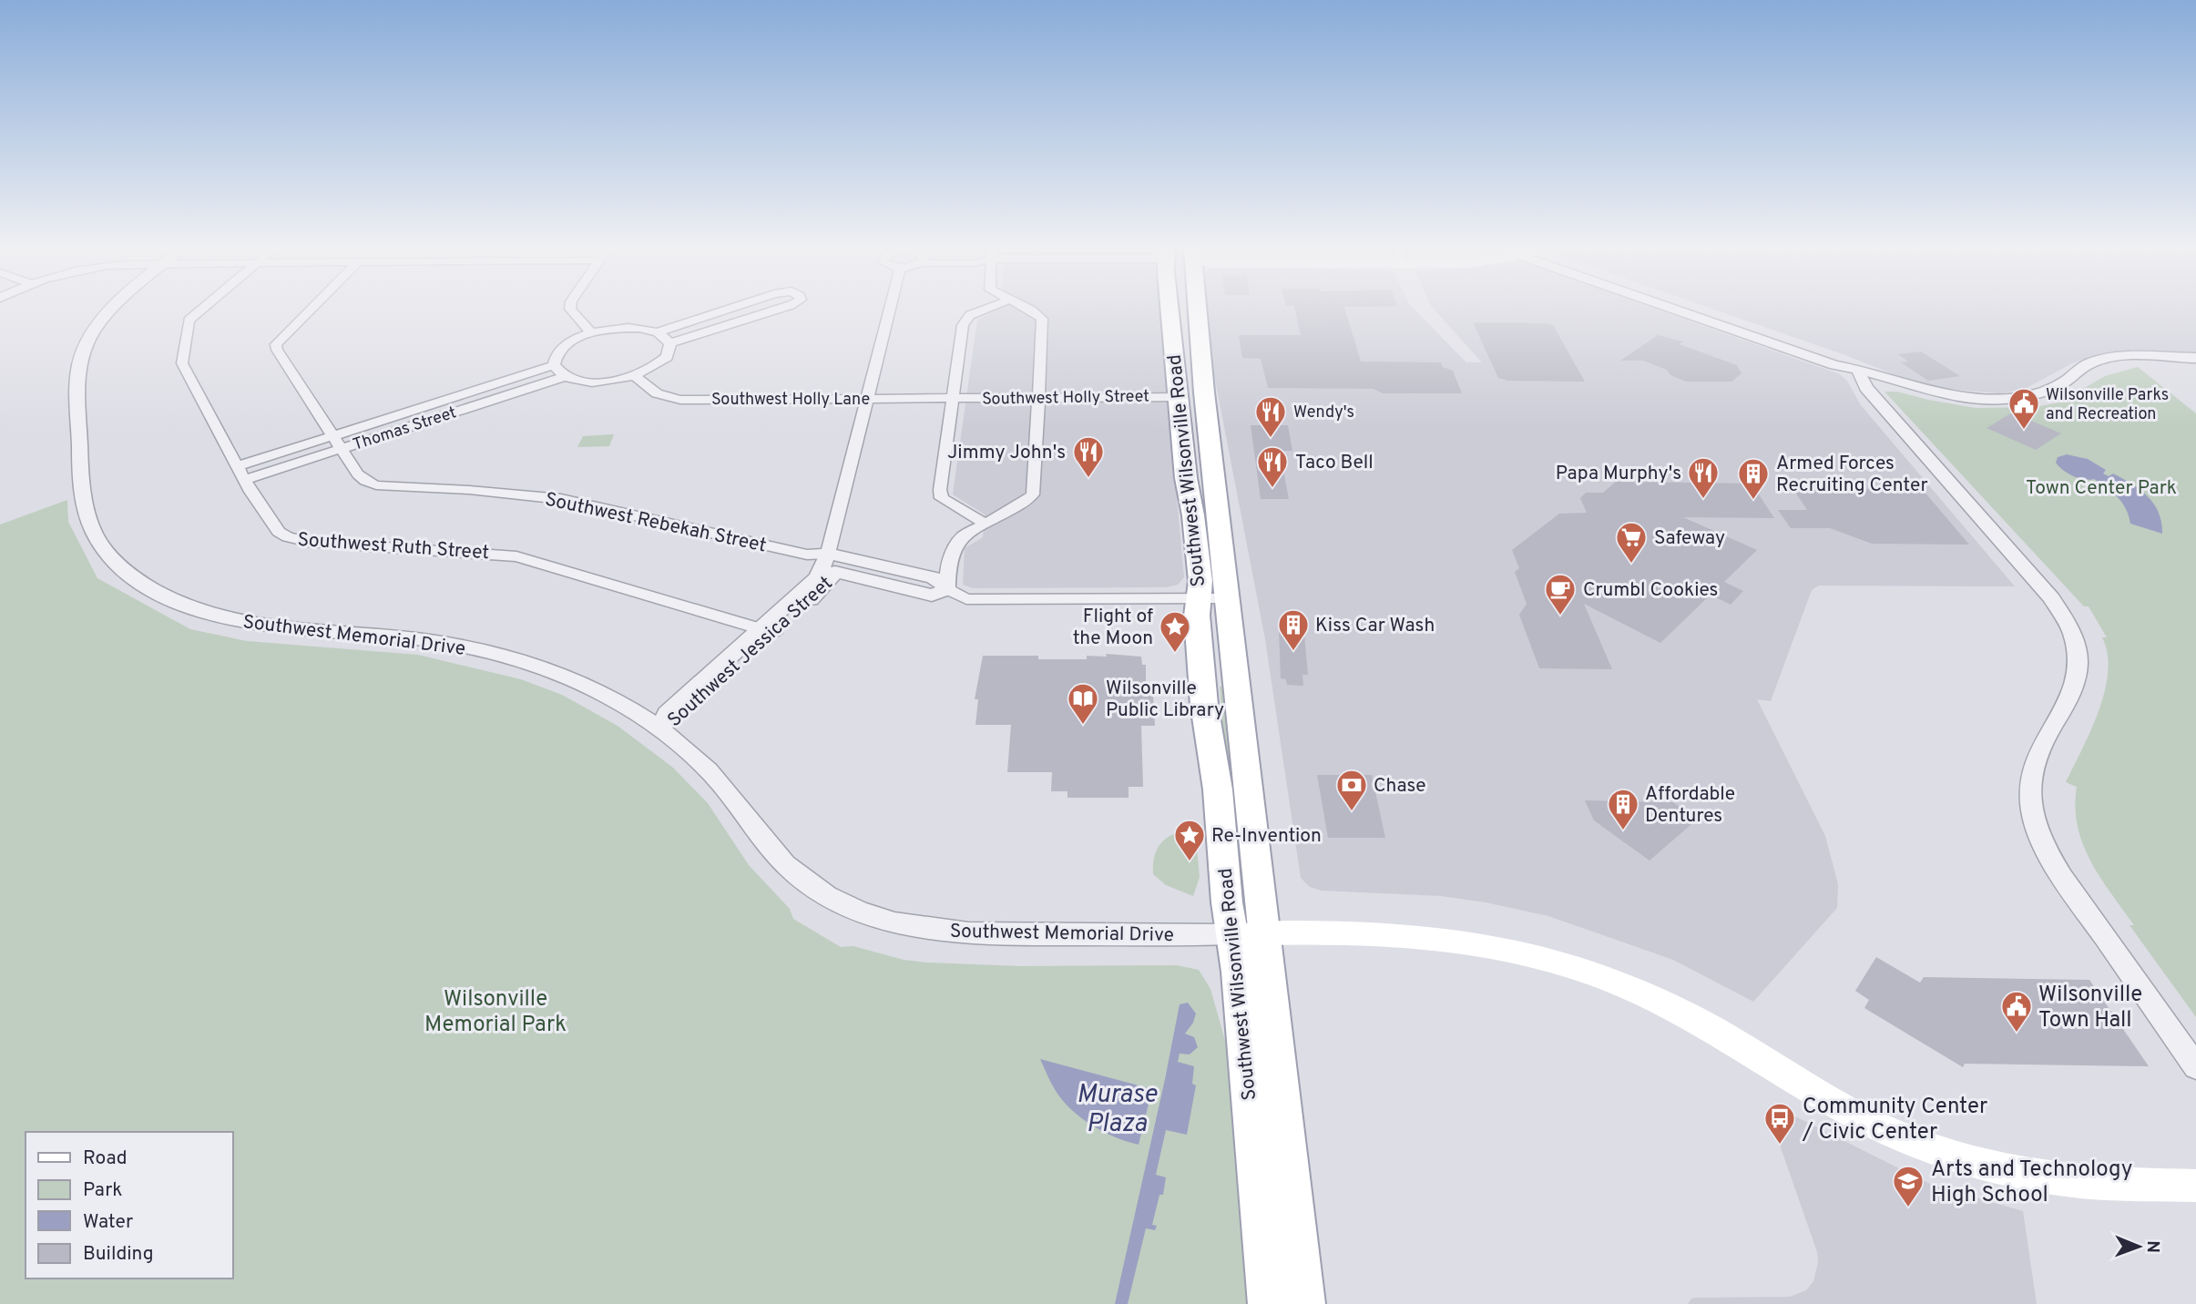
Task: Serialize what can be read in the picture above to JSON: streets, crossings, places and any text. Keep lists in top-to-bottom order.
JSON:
{
  "streets": {
    "main road": ["Southwest Wilsonville Road"],
    "street": [
      "Southwest Holly Street",
      "Southwest Holly Lane",
      "Thomas Street",
      "Southwest Rebekah Street",
      "Southwest Ruth Street",
      "Southwest Memorial Drive",
      "Southwest Jessica Street"
    ]
  },
  "crossings": [
    ["Southwest Holly Street", "Southwest Holly Lane"],
    ["Southwest Holly Street", "Southwest Wilsonville Road"],
    ["Southwest Holly Lane", "Southwest Jessica Street"],
    ["Thomas Street", "Southwest Rebekah Street"],
    ["Thomas Street", "Southwest Ruth Street"],
    ["Southwest Wilsonville Road", "Southwest Rebekah Street"],
    ["Southwest Wilsonville Road", "Southwest Memorial Drive"],
    ["Southwest Rebekah Street", "Southwest Jessica Street"],
    ["Southwest Ruth Street", "Southwest Jessica Street"],
    ["Southwest Memorial Drive", "Southwest Jessica Street"]
  ],
  "water": ["Murase Plaza"],
  "parks": ["Town Center Park", "Wilsonville Memorial Park"],
  "places": {
    "public building": ["Wilsonville Parks and Recreation", "Wilsonville Town Hall"],
    "restaurant": [
      "Wendy's",
      "Jimmy John's",
      "Taco Bell",
      "Papa Murphy's"
    ],
    "building": ["Armed Forces Recruiting Center", "Kiss Car Wash", "Affordable Dentures"],
    "supermarket": ["Safeway"],
    "cafe": ["Crumbl Cookies"],
    "place": ["Flight of the Moon", "Re-Invention"],
    "library": ["Wilsonville Public Library"],
    "bank": ["Chase"],
    "bus stop": ["Community Center / Civic Center"],
    "school or university": ["Arts and Technology High School"]
  },
  "legend": [
    "Road",
    "Park",
    "Water",
    "Building"
  ],
  "north": "right"
}
